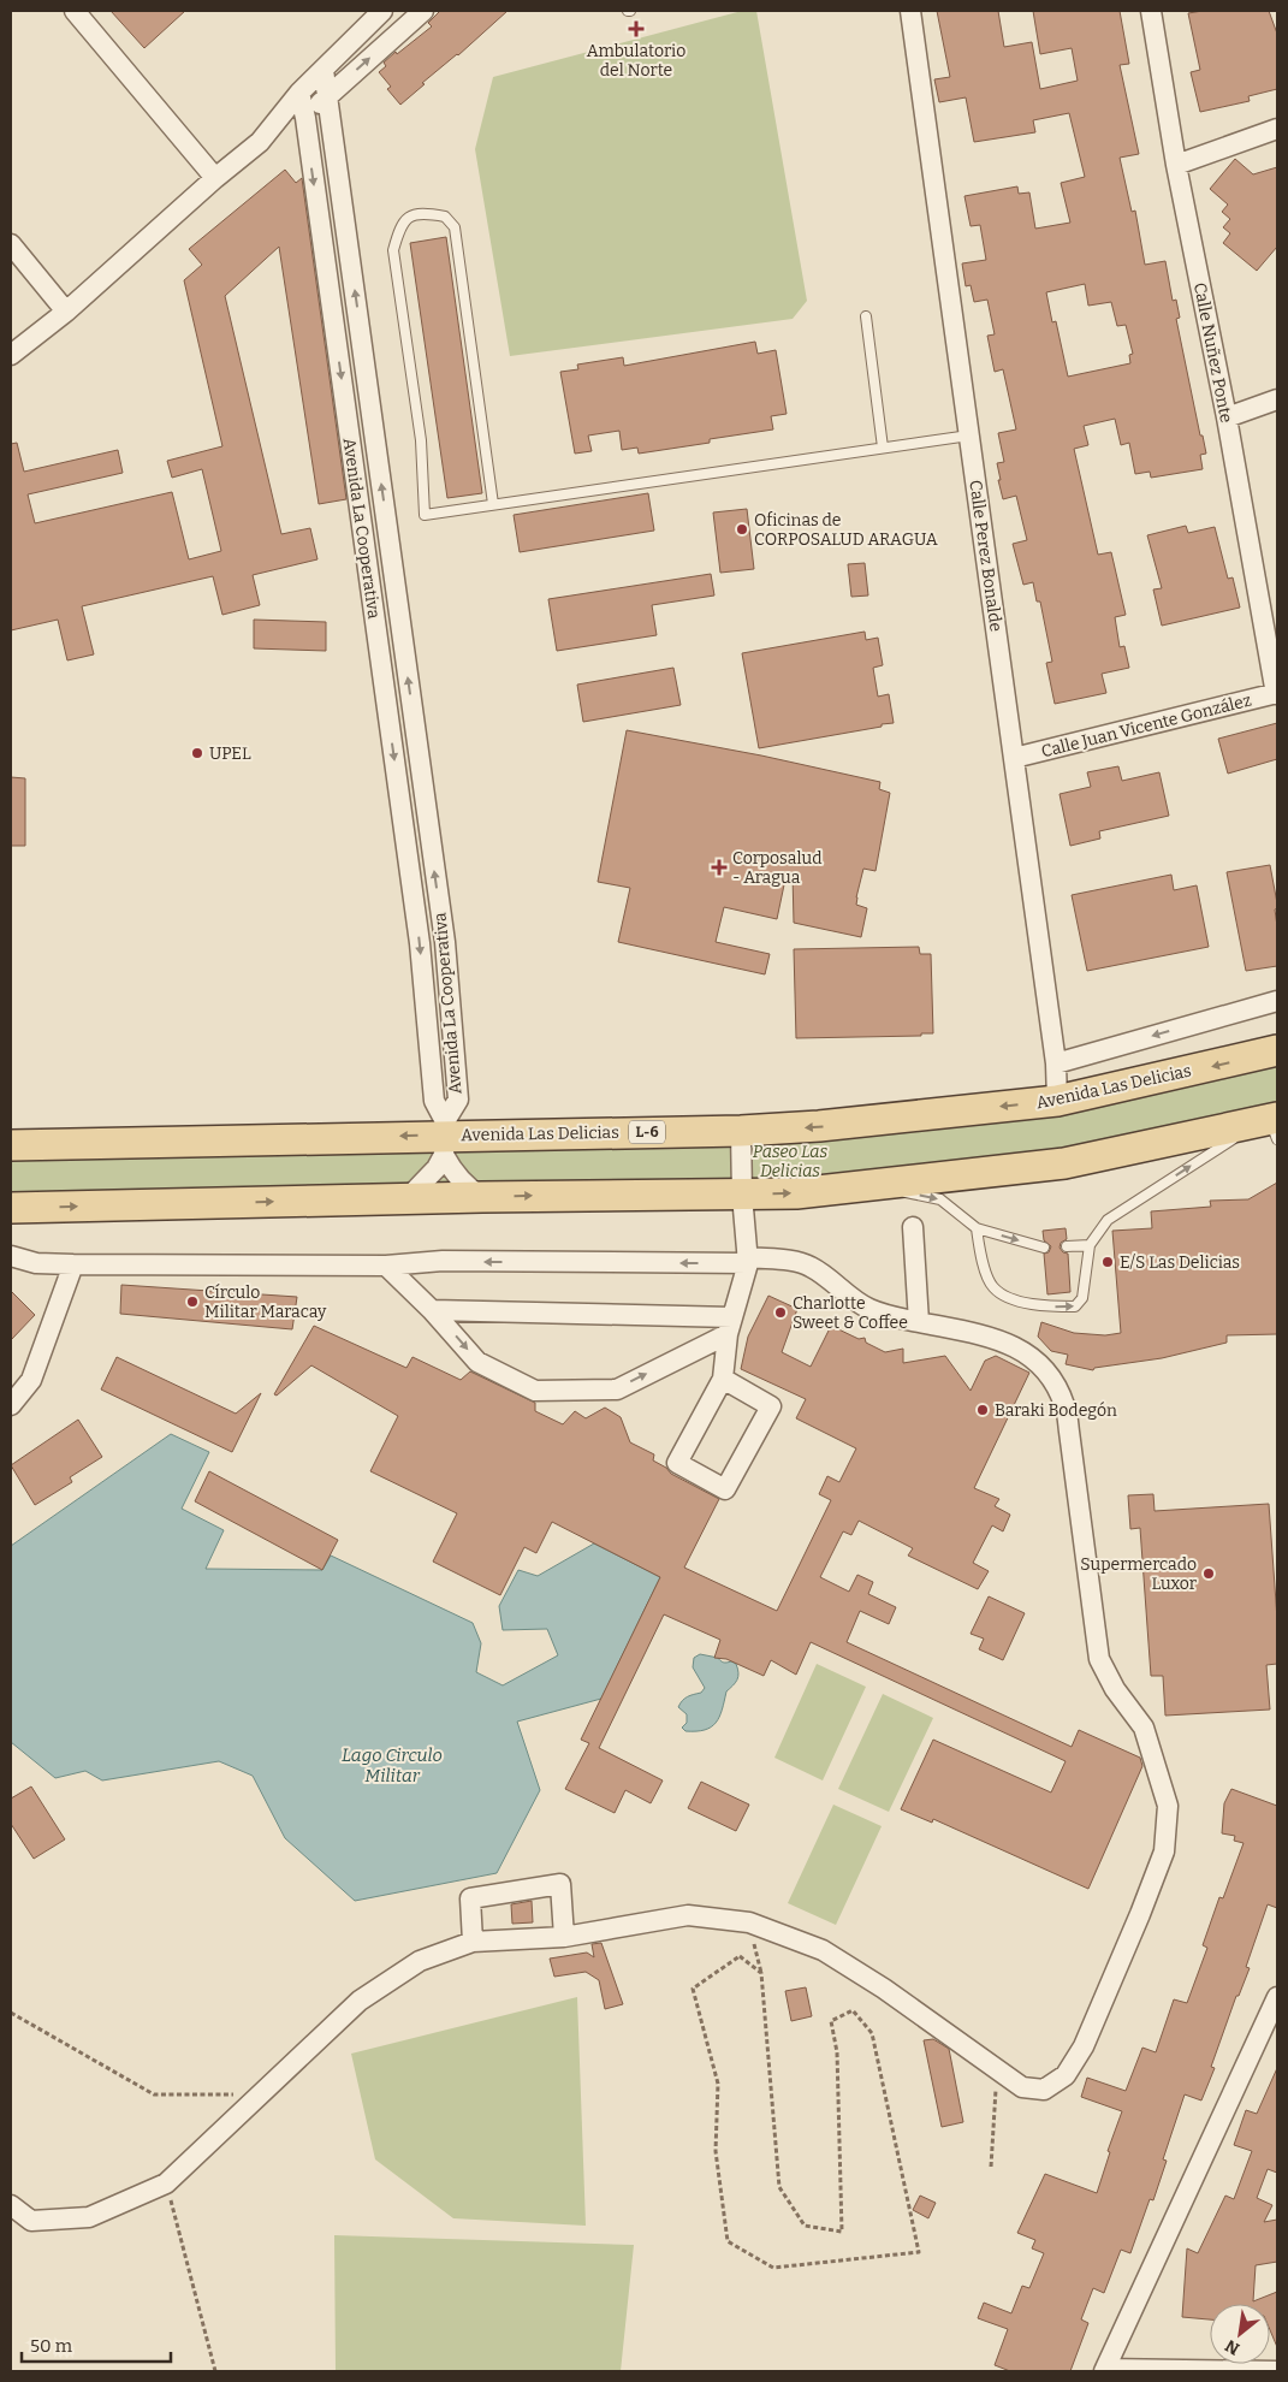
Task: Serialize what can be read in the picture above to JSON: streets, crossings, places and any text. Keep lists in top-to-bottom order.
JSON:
{
  "streets": {
    "main road": ["Avenida Las Delicias", "L-6"],
    "street": [
      "Calle Nuñez Ponte",
      "Avenida La Cooperativa",
      "Calle Perez Bonalde",
      "Calle Juan Vicente González"
    ]
  },
  "crossings": [
    ["Calle Nuñez Ponte", "Calle Juan Vicente González"],
    ["Avenida La Cooperativa", "Avenida Las Delicias"],
    ["Calle Perez Bonalde", "Calle Juan Vicente González"],
    ["Calle Perez Bonalde", "Avenida Las Delicias"]
  ],
  "water": ["Lago Circulo Militar"],
  "parks": ["Paseo Las Delicias"],
  "places": {
    "health": ["Ambulatorio del Norte", "Corposalud - Aragua"],
    "other": [
      "Oficinas de CORPOSALUD ARAGUA",
      "UPEL",
      "E/S Las Delicias",
      "Círculo Militar Maracay",
      "Charlotte Sweet & Coffee",
      "Baraki Bodegón",
      "Supermercado Luxor"
    ]
  },
  "scale_bar": "50 m",
  "north": "bottom left"
}
